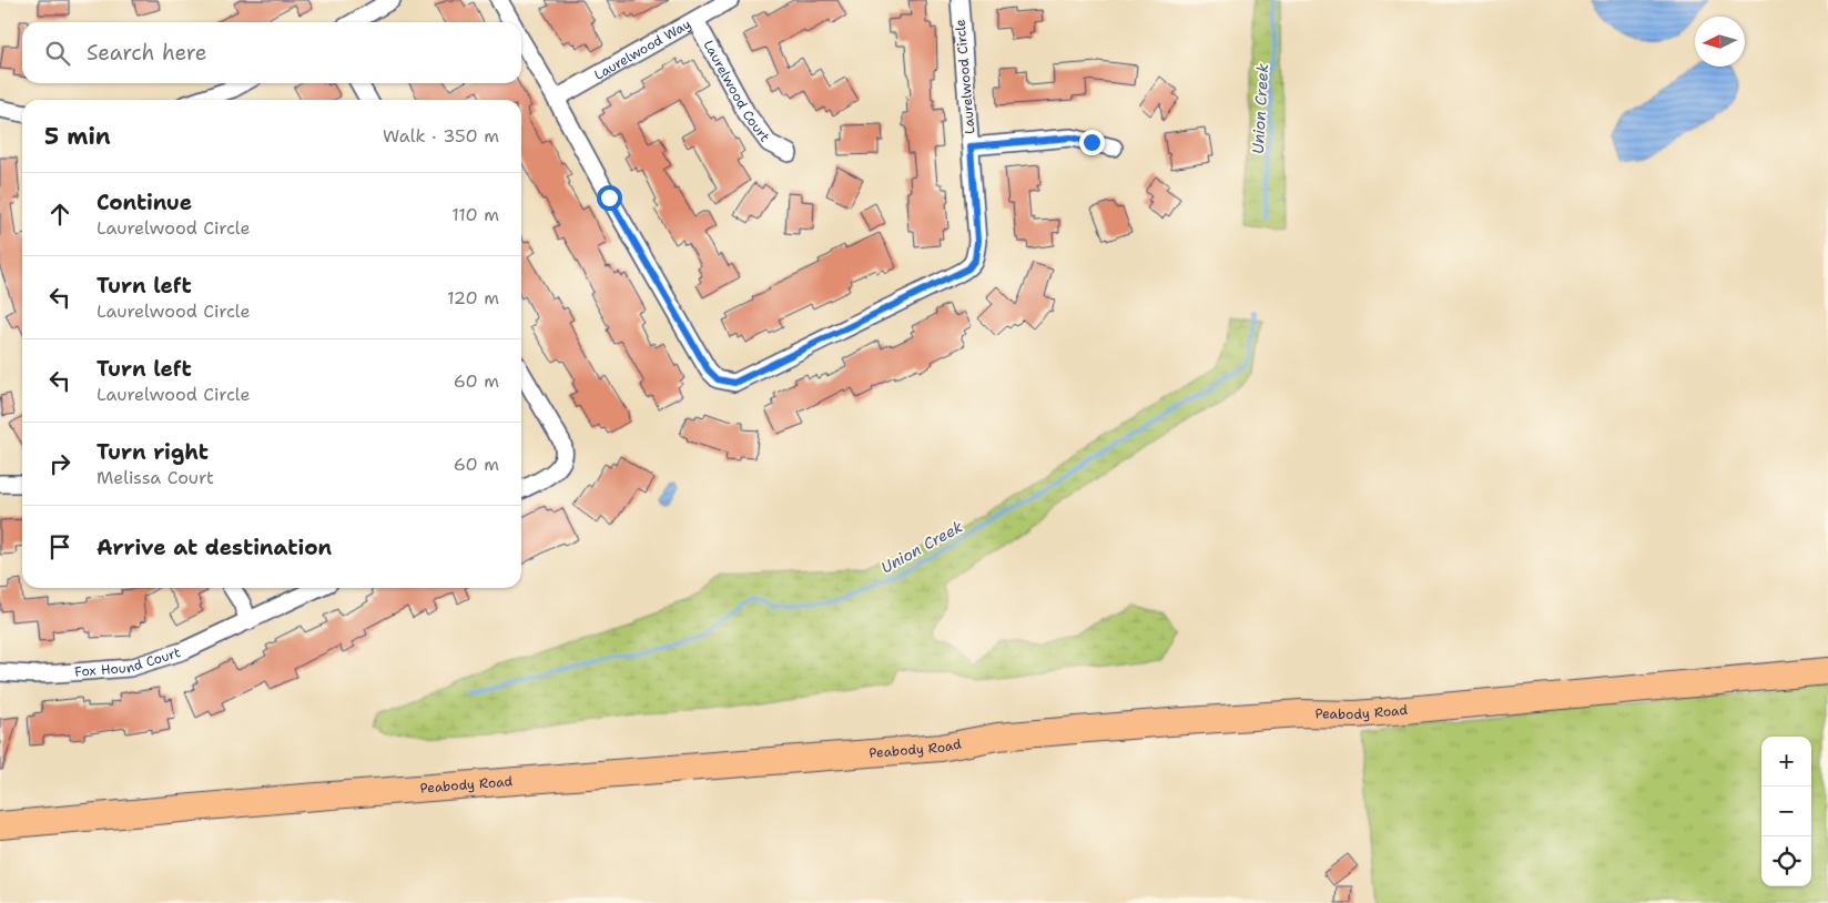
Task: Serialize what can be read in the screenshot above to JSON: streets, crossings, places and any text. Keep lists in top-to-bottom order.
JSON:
{
  "streets": {
    "main road": ["Peabody Road"],
    "street": [
      "Laurelwood Way",
      "Laurelwood Circle",
      "Laurelwood Court",
      "Fox Hound Court"
    ]
  },
  "crossings": [
    ["Laurelwood Way", "Laurelwood Circle"],
    ["Laurelwood Way", "Laurelwood Court"]
  ],
  "water": ["Union Creek"],
  "north": "left",
  "page": {
    "search": "Search here",
    "heading": ["5 min", "Walk · 350 m"],
    "list": [
      ["Continue", "Laurelwood Circle", "110 m"],
      ["Turn left", "Laurelwood Circle", "120 m"],
      ["Turn left", "Laurelwood Circle", "60 m"],
      ["Turn right", "Melissa Court", "60 m"],
      "Arrive at destination"
    ],
    "map_buttons": ["+", "−"]
  }
}
